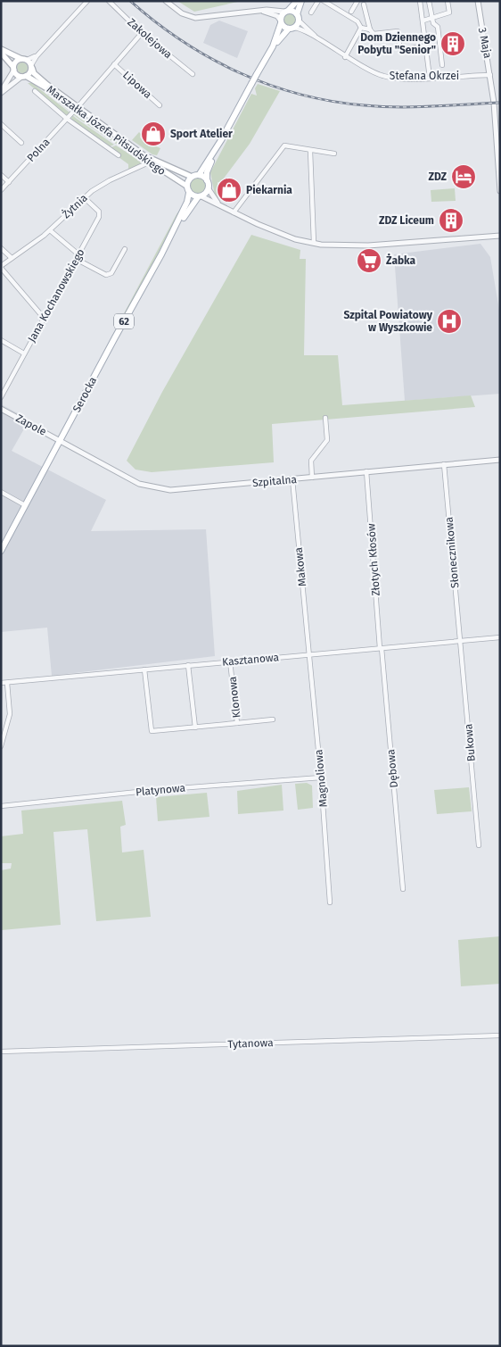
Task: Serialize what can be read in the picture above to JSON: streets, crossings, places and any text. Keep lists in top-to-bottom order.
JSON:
{
  "streets": {
    "main road": ["Marszałka Józefa Piłsudskiego", "62", "Serocka"],
    "street": [
      "Zakolejowa",
      "3 Maja",
      "Stefana Okrzei",
      "Lipowa",
      "Polna",
      "Żytnia",
      "Jana Kochanowskiego",
      "Zapole",
      "Szpitalna",
      "Słonecznikowa",
      "Złotych Kłosów",
      "Makowa",
      "Kasztanowa",
      "Klonowa",
      "Bukowa",
      "Dębowa",
      "Magnoliowa",
      "Platynowa",
      "Tytanowa"
    ]
  },
  "crossings": [
    ["Zakolejowa", "Polna"],
    ["3 Maja", "Stefana Okrzei"],
    ["Lipowa", "Polna"],
    ["Marszałka Józefa Piłsudskiego", "Polna"],
    ["Marszałka Józefa Piłsudskiego", "Żytnia"],
    ["Marszałka Józefa Piłsudskiego", "62"],
    ["Marszałka Józefa Piłsudskiego", "Serocka"],
    ["Żytnia", "Jana Kochanowskiego"],
    ["62", "Serocka"],
    ["Serocka", "Zapole"],
    ["Serocka", "Szpitalna"],
    ["Zapole", "Szpitalna"],
    ["Szpitalna", "Słonecznikowa"],
    ["Szpitalna", "Złotych Kłosów"],
    ["Szpitalna", "Makowa"],
    ["Słonecznikowa", "Kasztanowa"],
    ["Słonecznikowa", "Bukowa"],
    ["Złotych Kłosów", "Kasztanowa"],
    ["Złotych Kłosów", "Dębowa"],
    ["Makowa", "Kasztanowa"],
    ["Makowa", "Magnoliowa"],
    ["Kasztanowa", "Klonowa"],
    ["Kasztanowa", "Bukowa"],
    ["Kasztanowa", "Dębowa"],
    ["Kasztanowa", "Magnoliowa"],
    ["Magnoliowa", "Platynowa"]
  ],
  "places": {
    "building": ["Dom Dziennego Pobytu \"Senior\"", "ZDZ Liceum"],
    "shop": ["Sport Atelier", "Piekarnia"],
    "hotel": ["ZDZ"],
    "supermarket": ["Żabka"],
    "hospital": ["Szpital Powiatowy w Wyszkowie"]
  }
}
